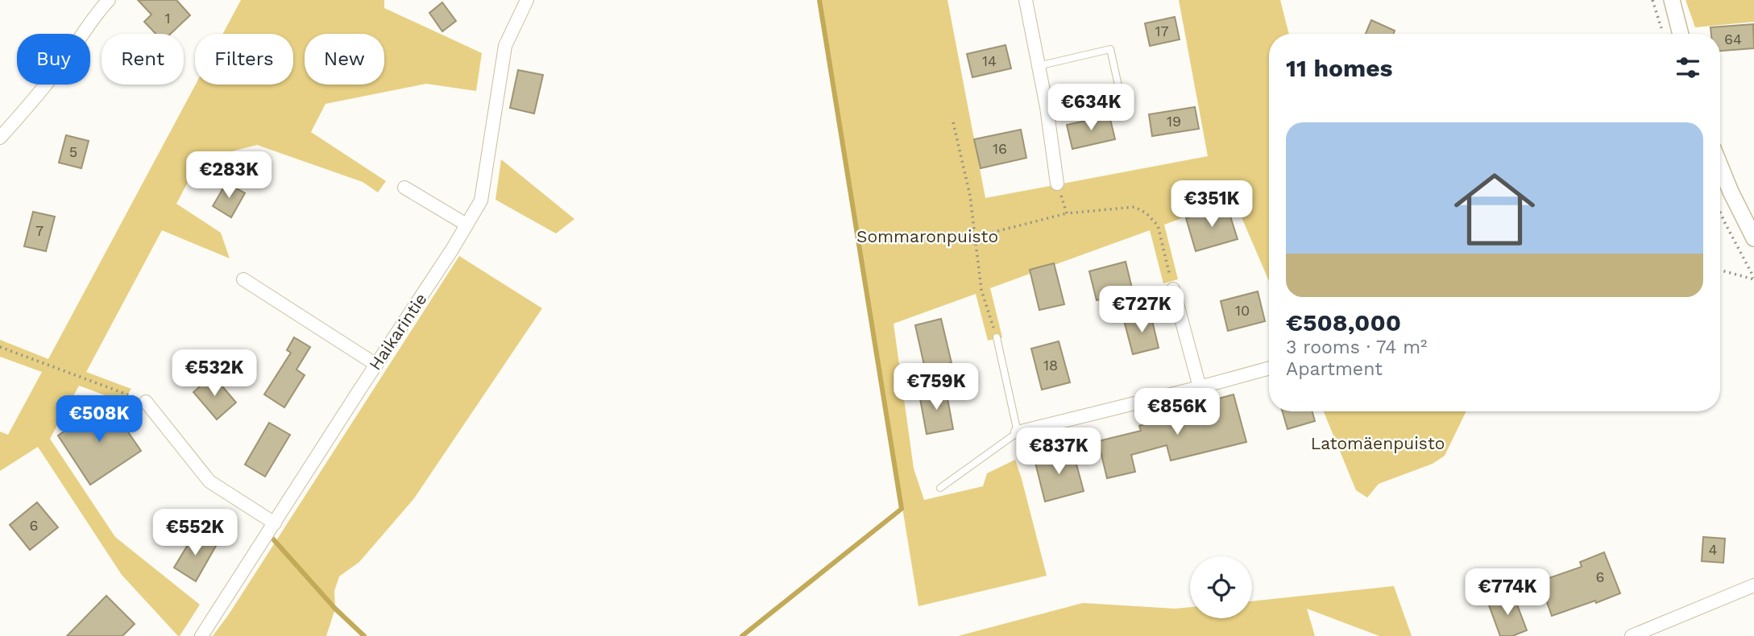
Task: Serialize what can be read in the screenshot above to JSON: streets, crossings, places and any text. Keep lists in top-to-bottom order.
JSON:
{
  "streets": {
    "street": ["Haikarintie"]
  },
  "parks": ["Sommaronpuisto", "Latomäenpuisto"],
  "house_numbers": [
    "1",
    "17",
    "64",
    "14",
    "19",
    "16",
    "5",
    "7",
    "10",
    "18",
    "6",
    "4",
    "6"
  ],
  "page": {
    "chip": [
      "Buy",
      "Rent",
      "Filters",
      "New"
    ],
    "heading": "11 homes",
    "price": [
      "€634K",
      "€283K",
      "€351K",
      "€727K",
      "€532K",
      "€759K",
      "€856K",
      "€508K",
      "€837K",
      "€552K",
      "€774K"
    ],
    "list": [
      {
        "name": "€508,000",
        "note": "3 rooms · 74 m² · Apartment"
      }
    ]
  }
}
